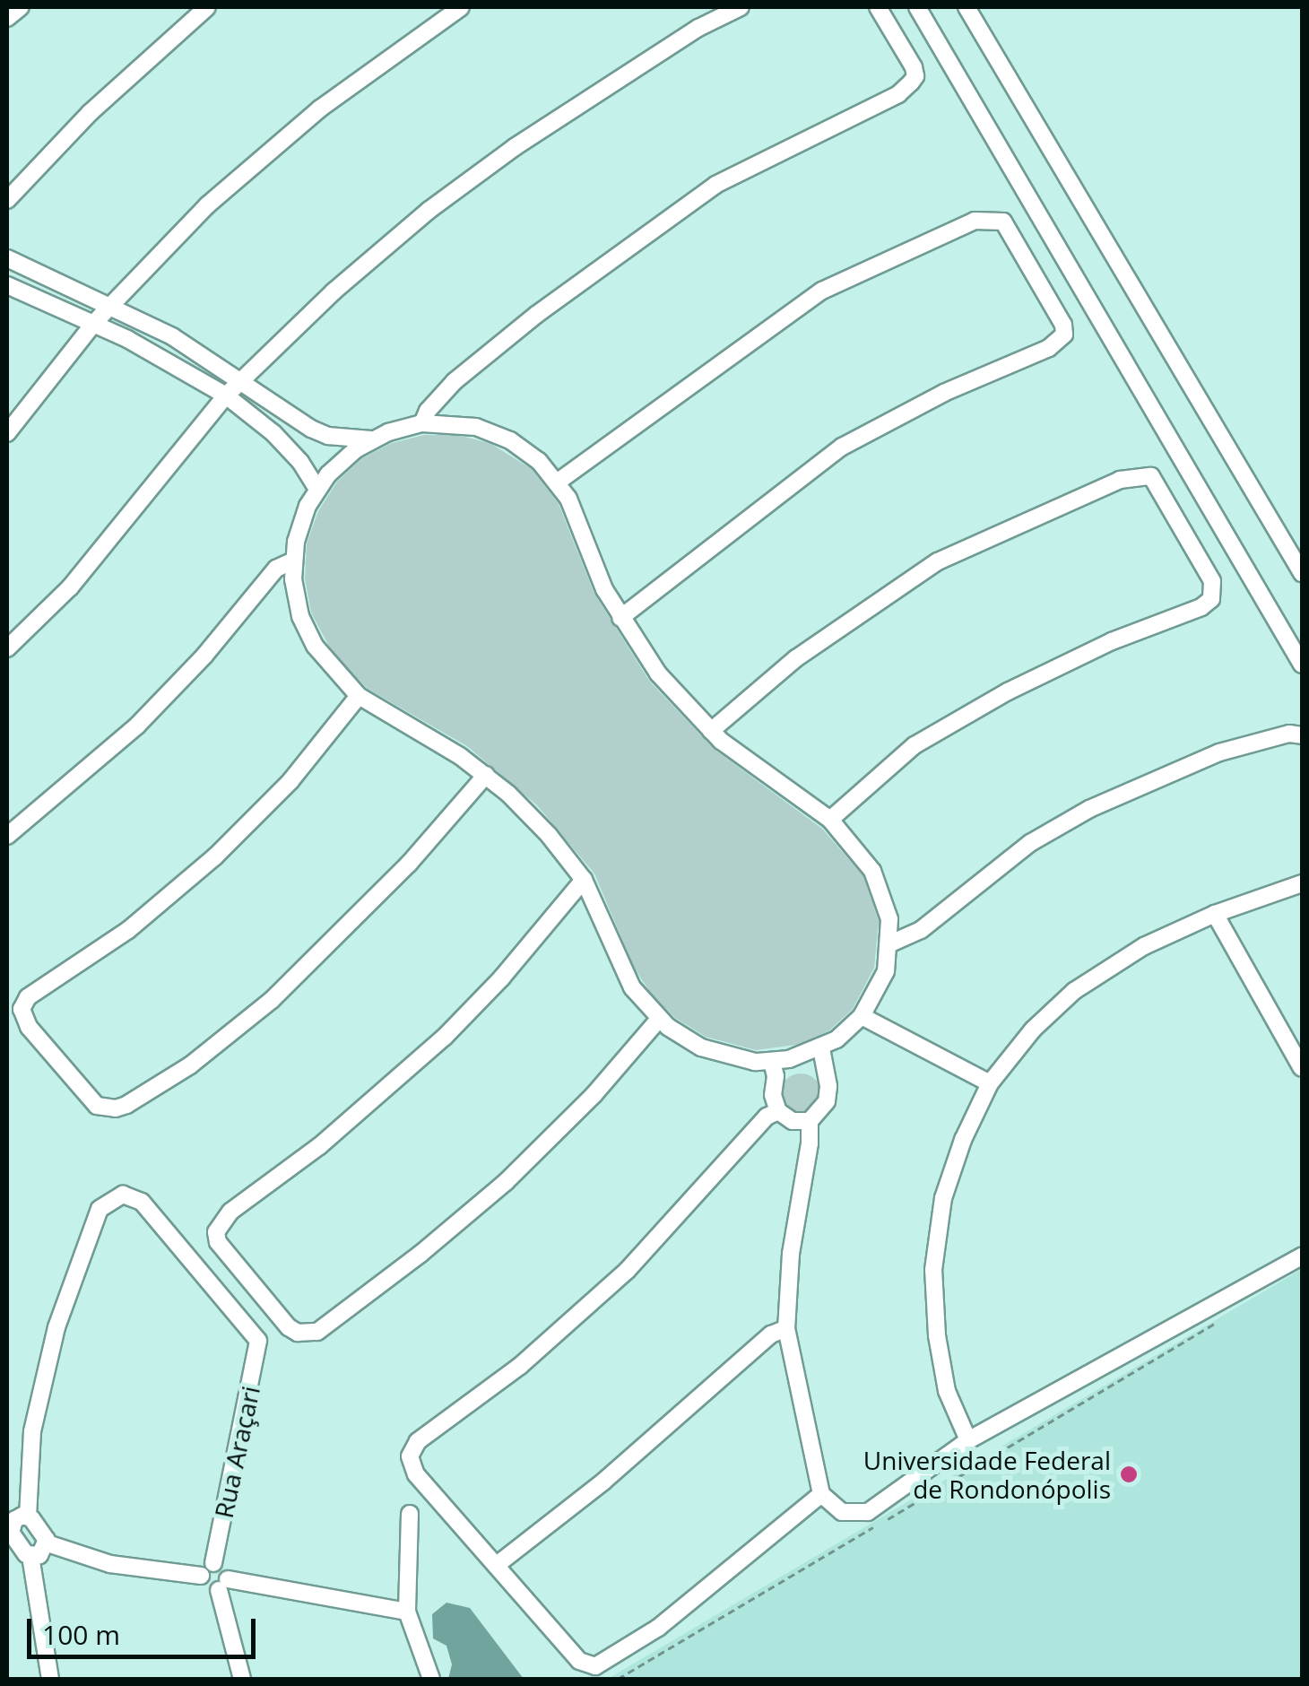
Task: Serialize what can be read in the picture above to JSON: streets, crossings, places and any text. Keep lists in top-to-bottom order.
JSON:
{
  "streets": {
    "street": ["Rua Araçari"]
  },
  "places": ["Universidade Federal de Rondonópolis"],
  "scale_bar": "100 m"
}
